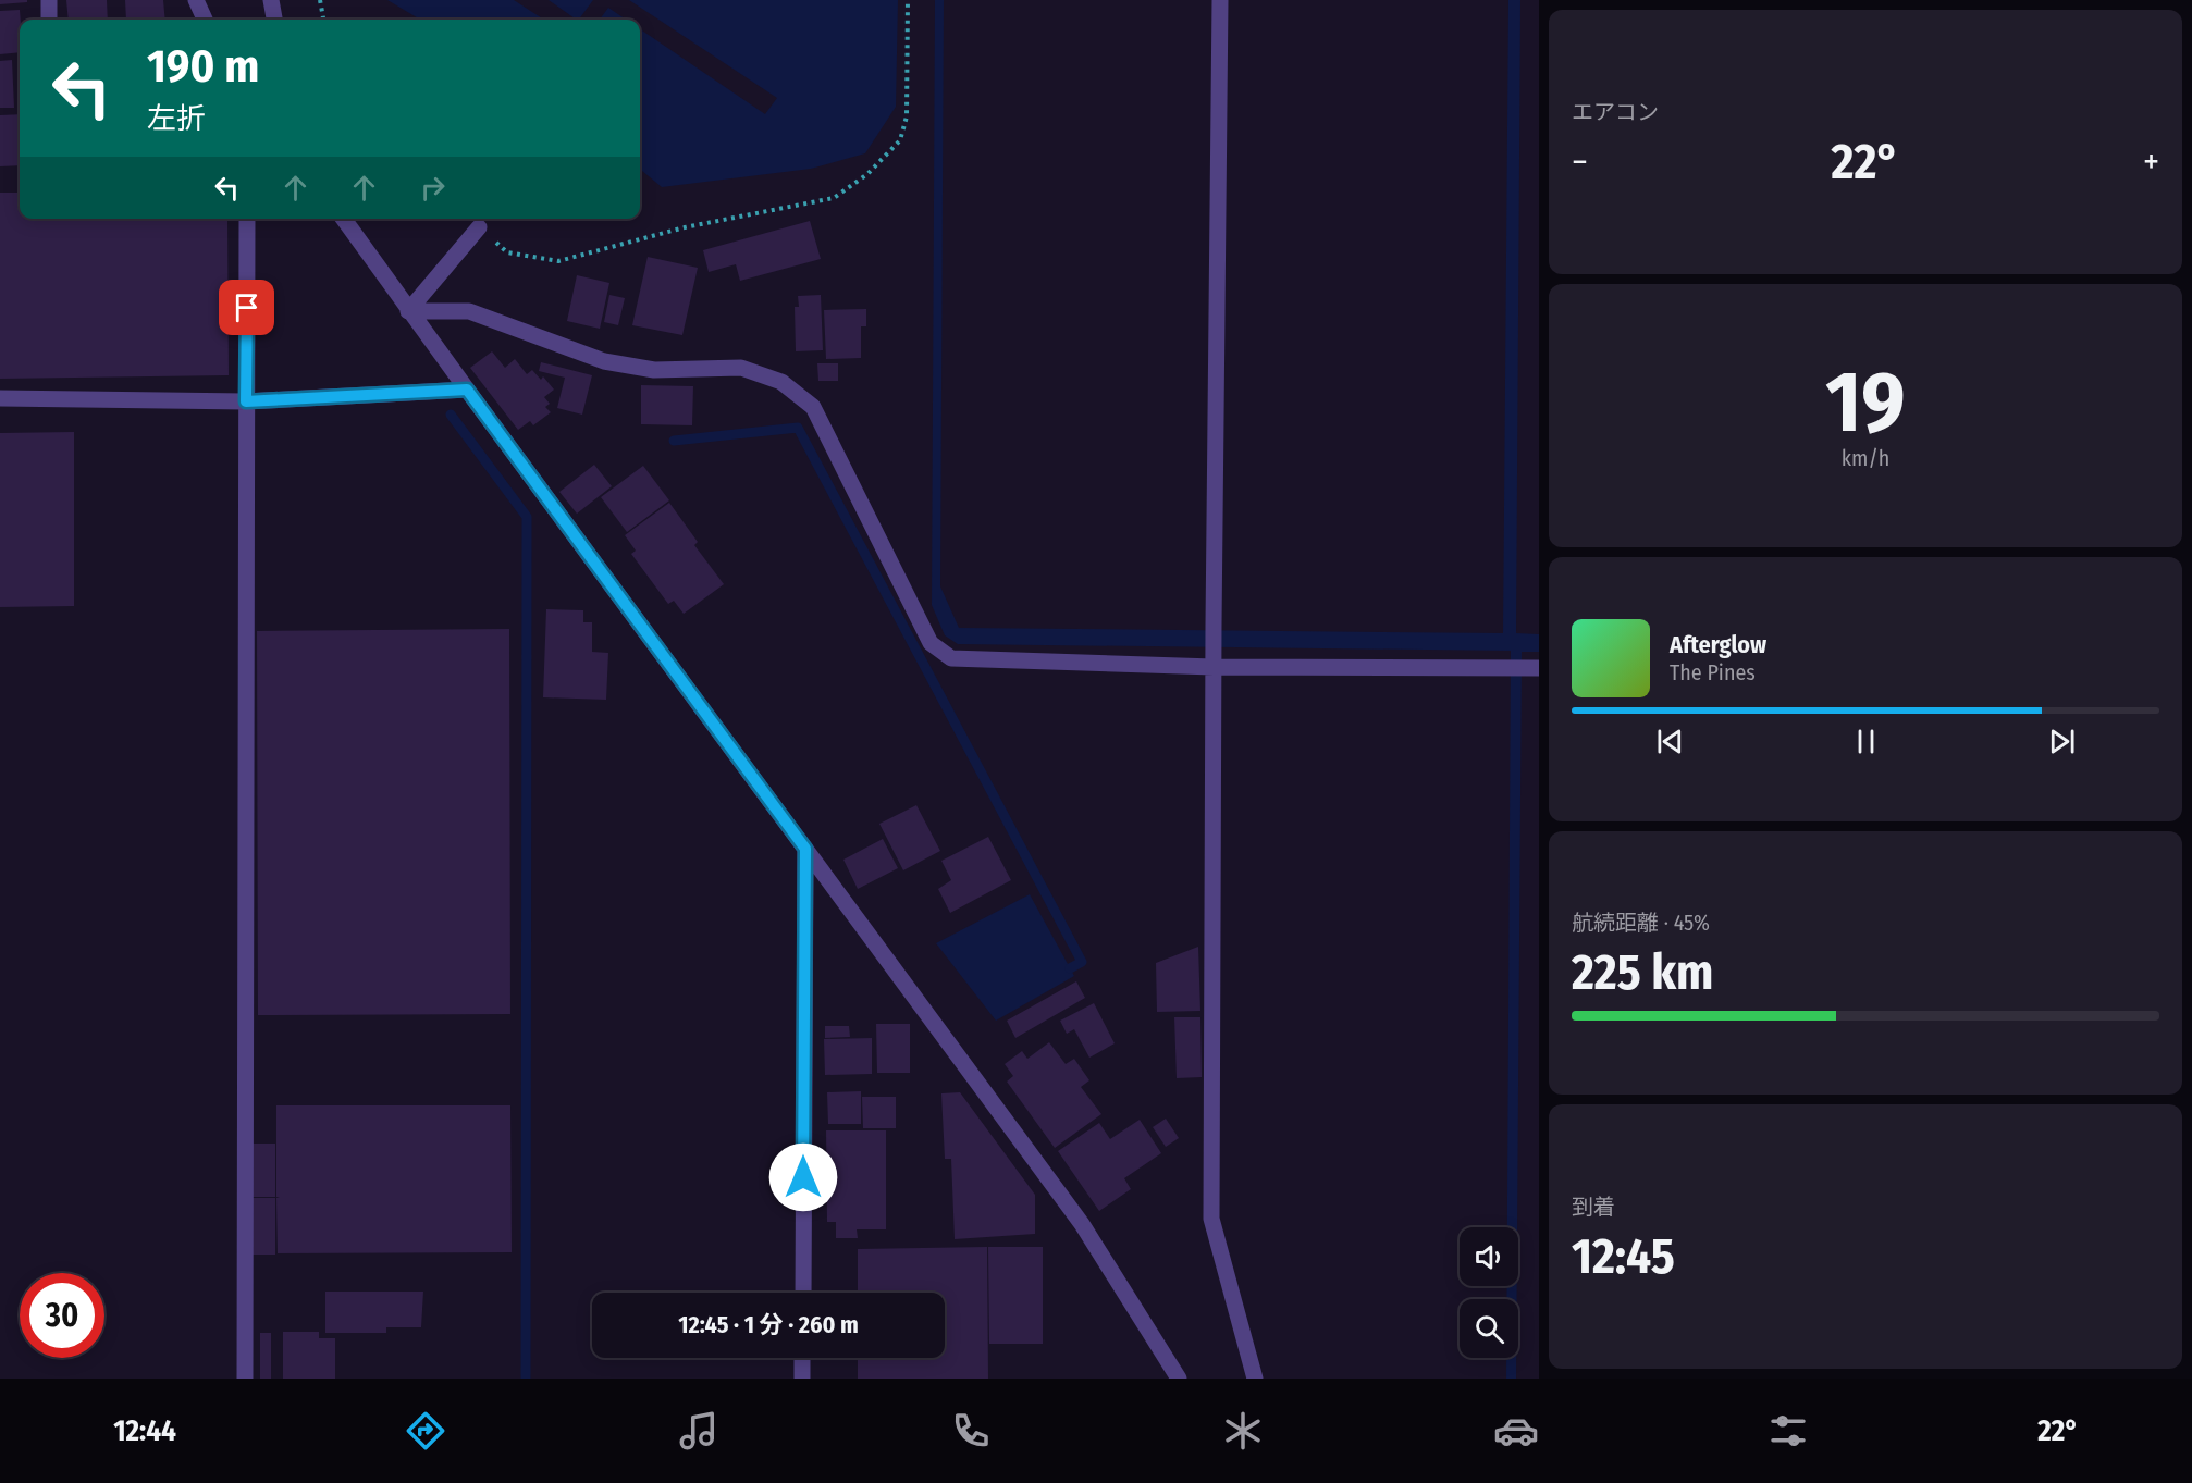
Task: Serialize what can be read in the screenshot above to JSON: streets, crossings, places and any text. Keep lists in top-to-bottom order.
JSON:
{
  "page": {
    "tile": [
      "エアコン",
      ["19", "km/h"],
      ["航続距離 · 45%", "225 km"],
      ["到着", "12:45"]
    ],
    "turn": ["190 m", "左折"],
    "heat": ["−", "22°", "+"],
    "song": ["Afterglow", "The Pines"],
    "limit": "30",
    "trip": "12:45 · 1 分 · 260 m",
    "tabs": ["12:44", "22°"]
  }
}
